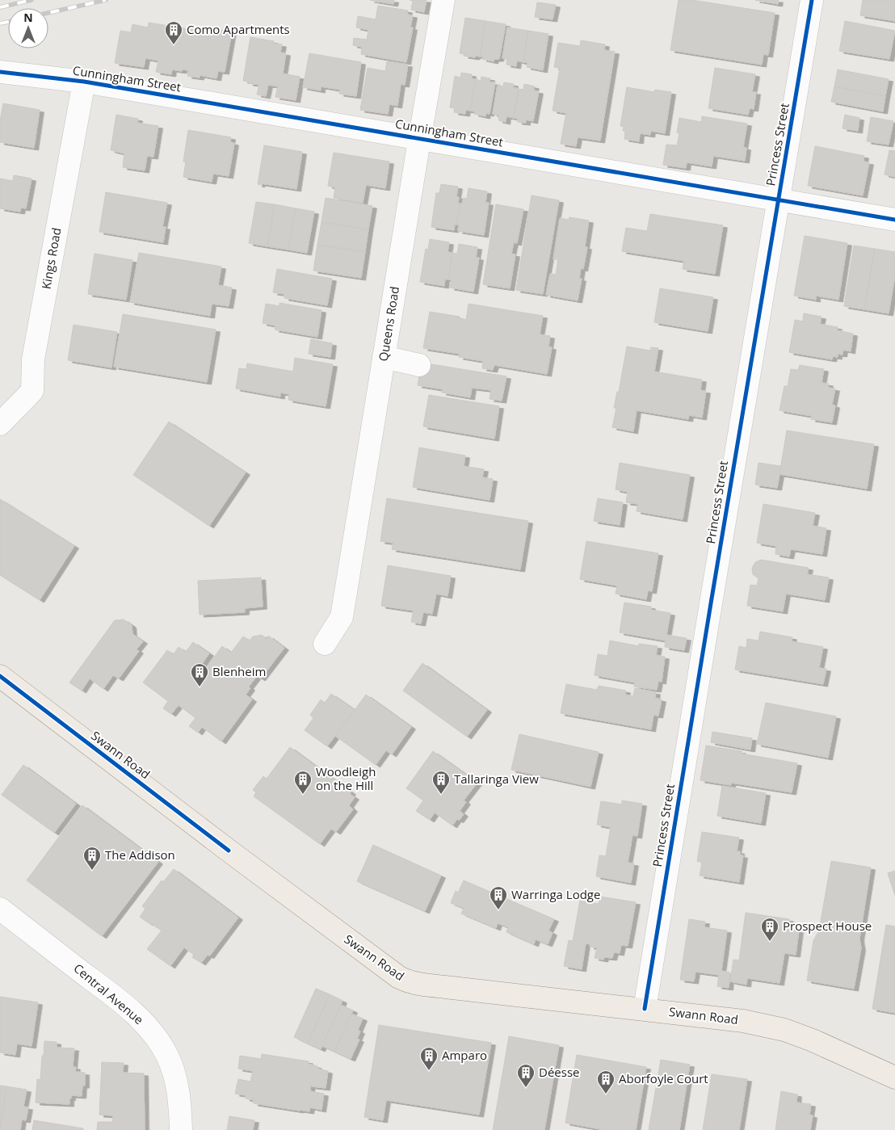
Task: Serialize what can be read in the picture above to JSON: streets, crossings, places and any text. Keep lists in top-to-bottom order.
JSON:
{
  "streets": {
    "main road": ["Swann Road"],
    "street": [
      "Cunningham Street",
      "Princess Street",
      "Kings Road",
      "Queens Road",
      "Central Avenue"
    ]
  },
  "crossings": [
    ["Cunningham Street", "Princess Street"],
    ["Cunningham Street", "Kings Road"],
    ["Cunningham Street", "Queens Road"],
    ["Princess Street", "Swann Road"]
  ],
  "places": {
    "building": [
      "Como Apartments",
      "Blenheim",
      "Woodleigh on the Hill",
      "Tallaringa View",
      "The Addison",
      "Warringa Lodge",
      "Prospect House",
      "Amparo",
      "Déesse",
      "Aborfoyle Court"
    ]
  },
  "north": "top"
}
